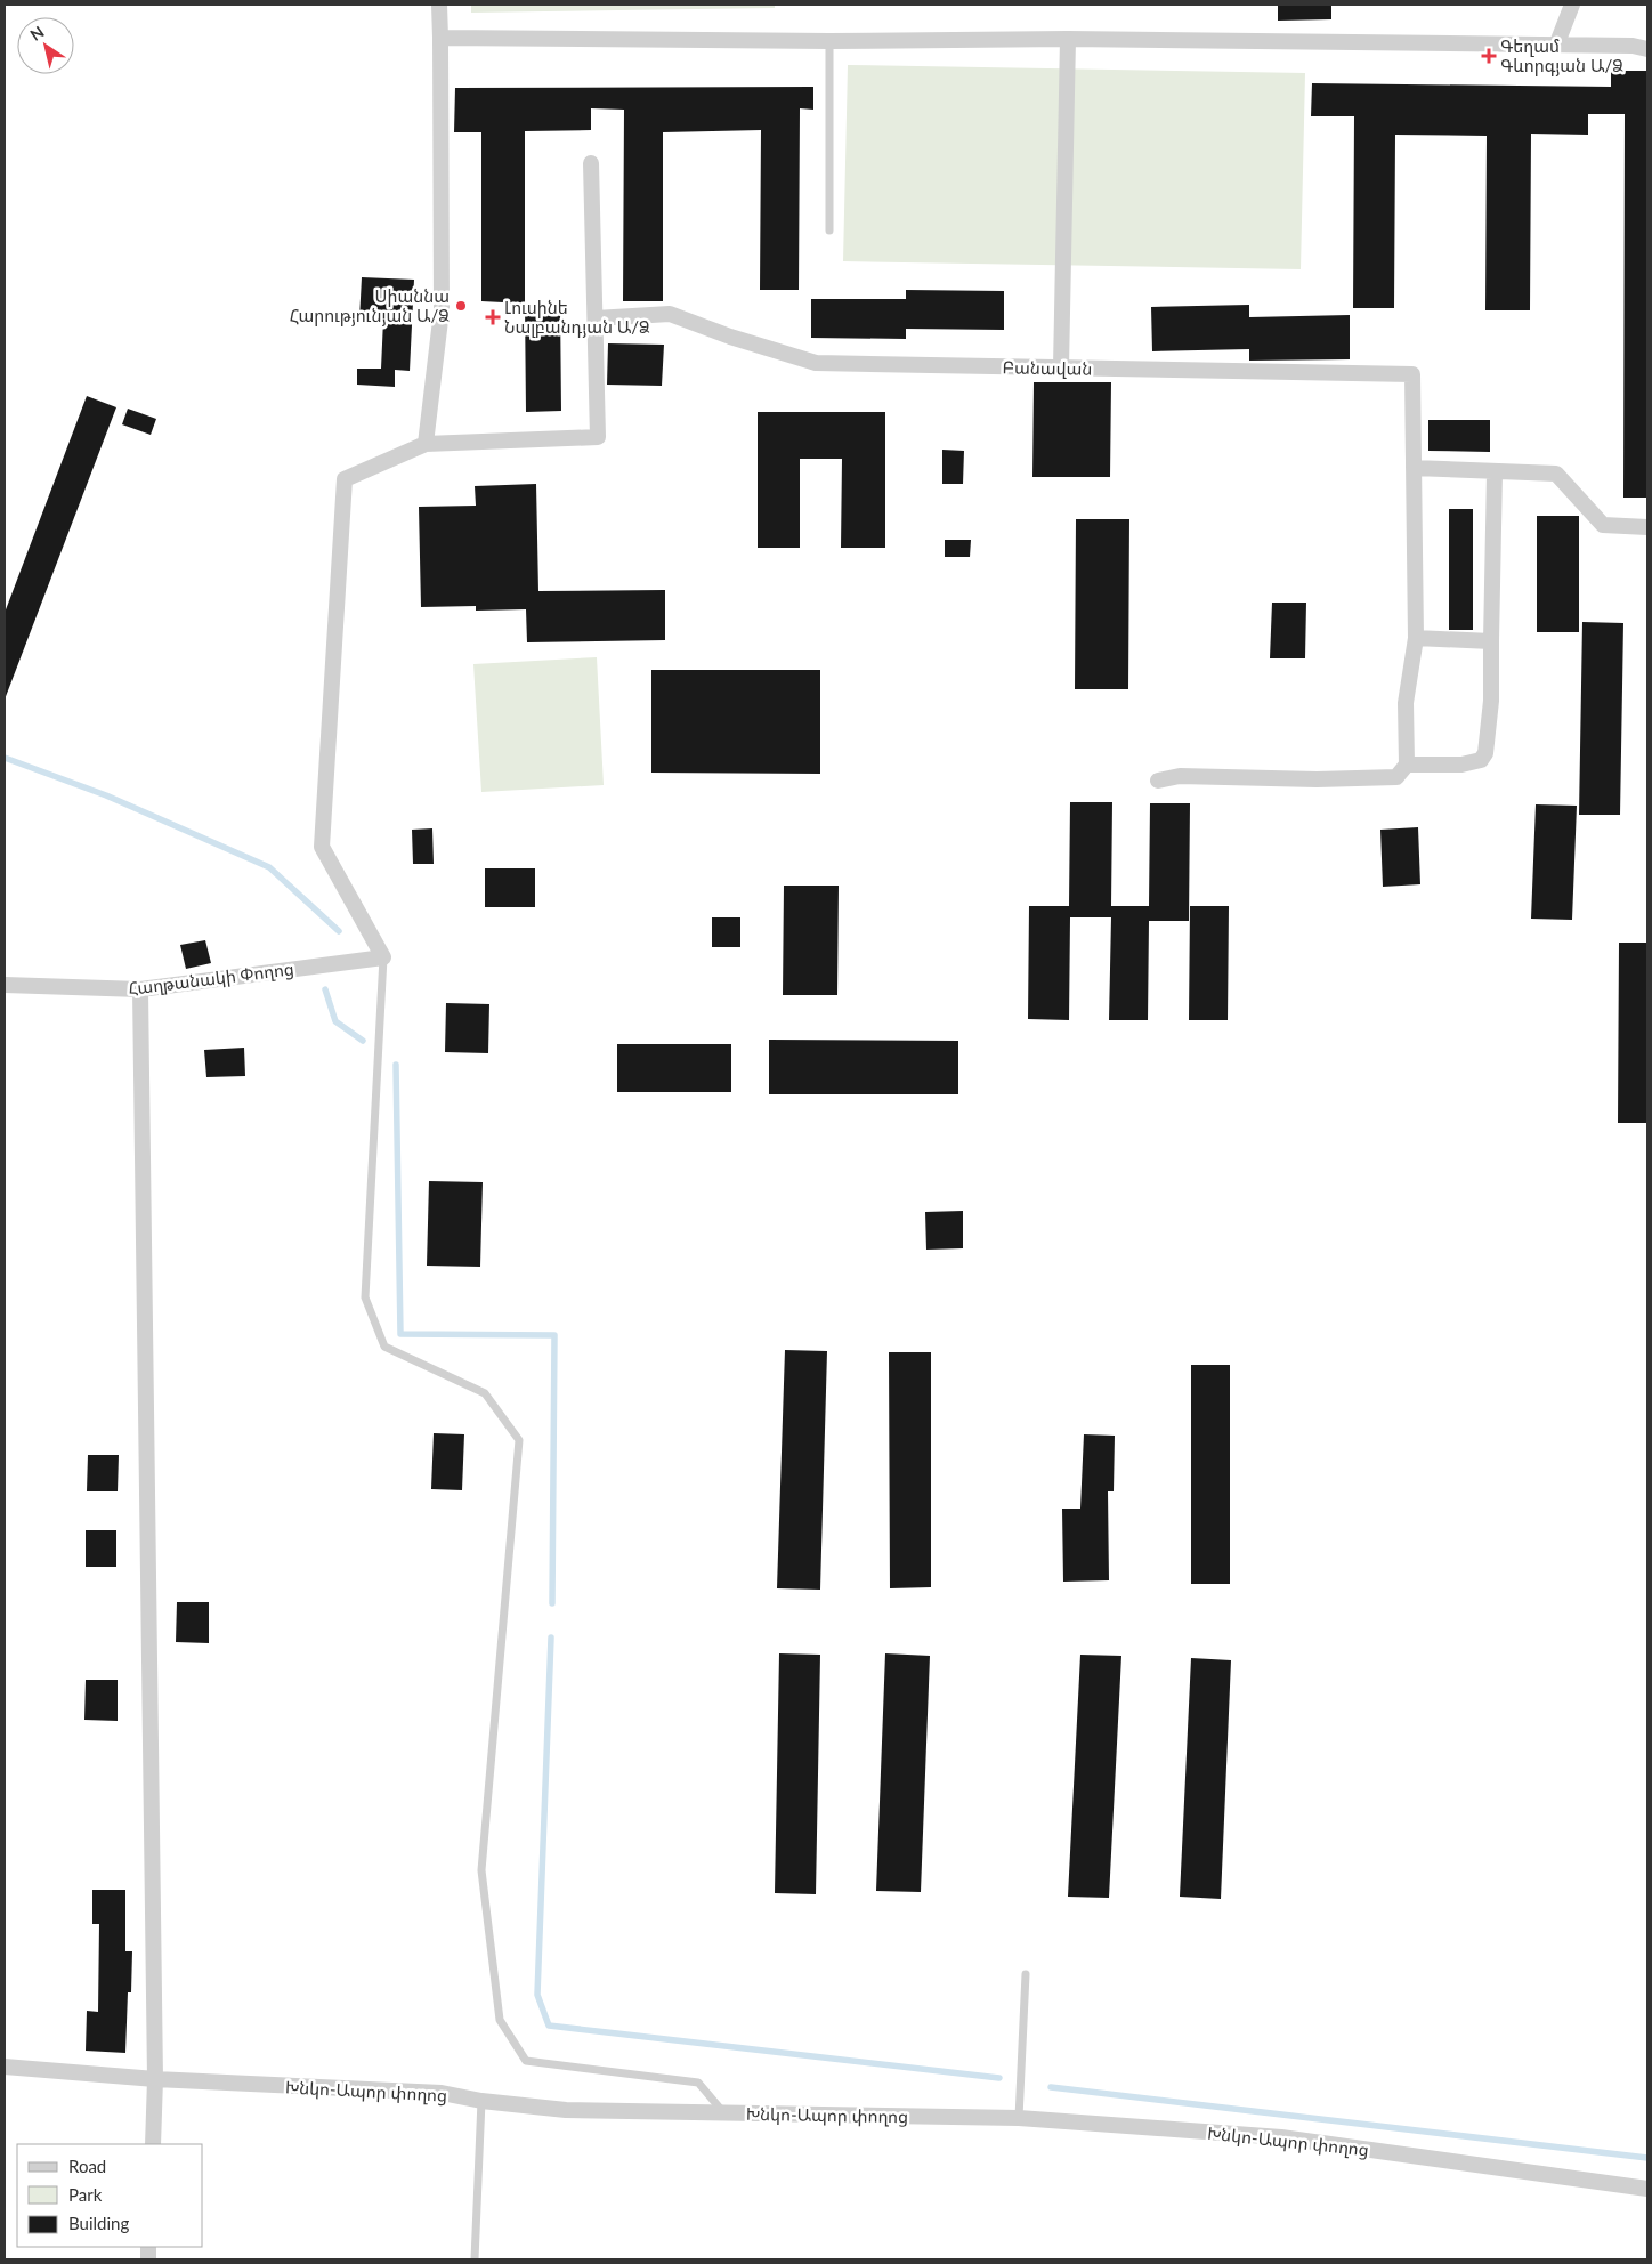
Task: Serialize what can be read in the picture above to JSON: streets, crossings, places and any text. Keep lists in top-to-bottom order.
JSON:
{
  "streets": {
    "street": ["Բանավան", "Հաղթանակի Փողոց", "Խնկո-Ապոր փողոց"]
  },
  "places": {
    "health": ["Գեղամ Գևորգյան Ա/Ձ", "Լուսինե Նալբանդյան Ա/Ձ"],
    "other": ["Սիաննա Հարությունյան Ա/Ձ"]
  },
  "legend": ["Road", "Park", "Building"],
  "north": "top left"
}
